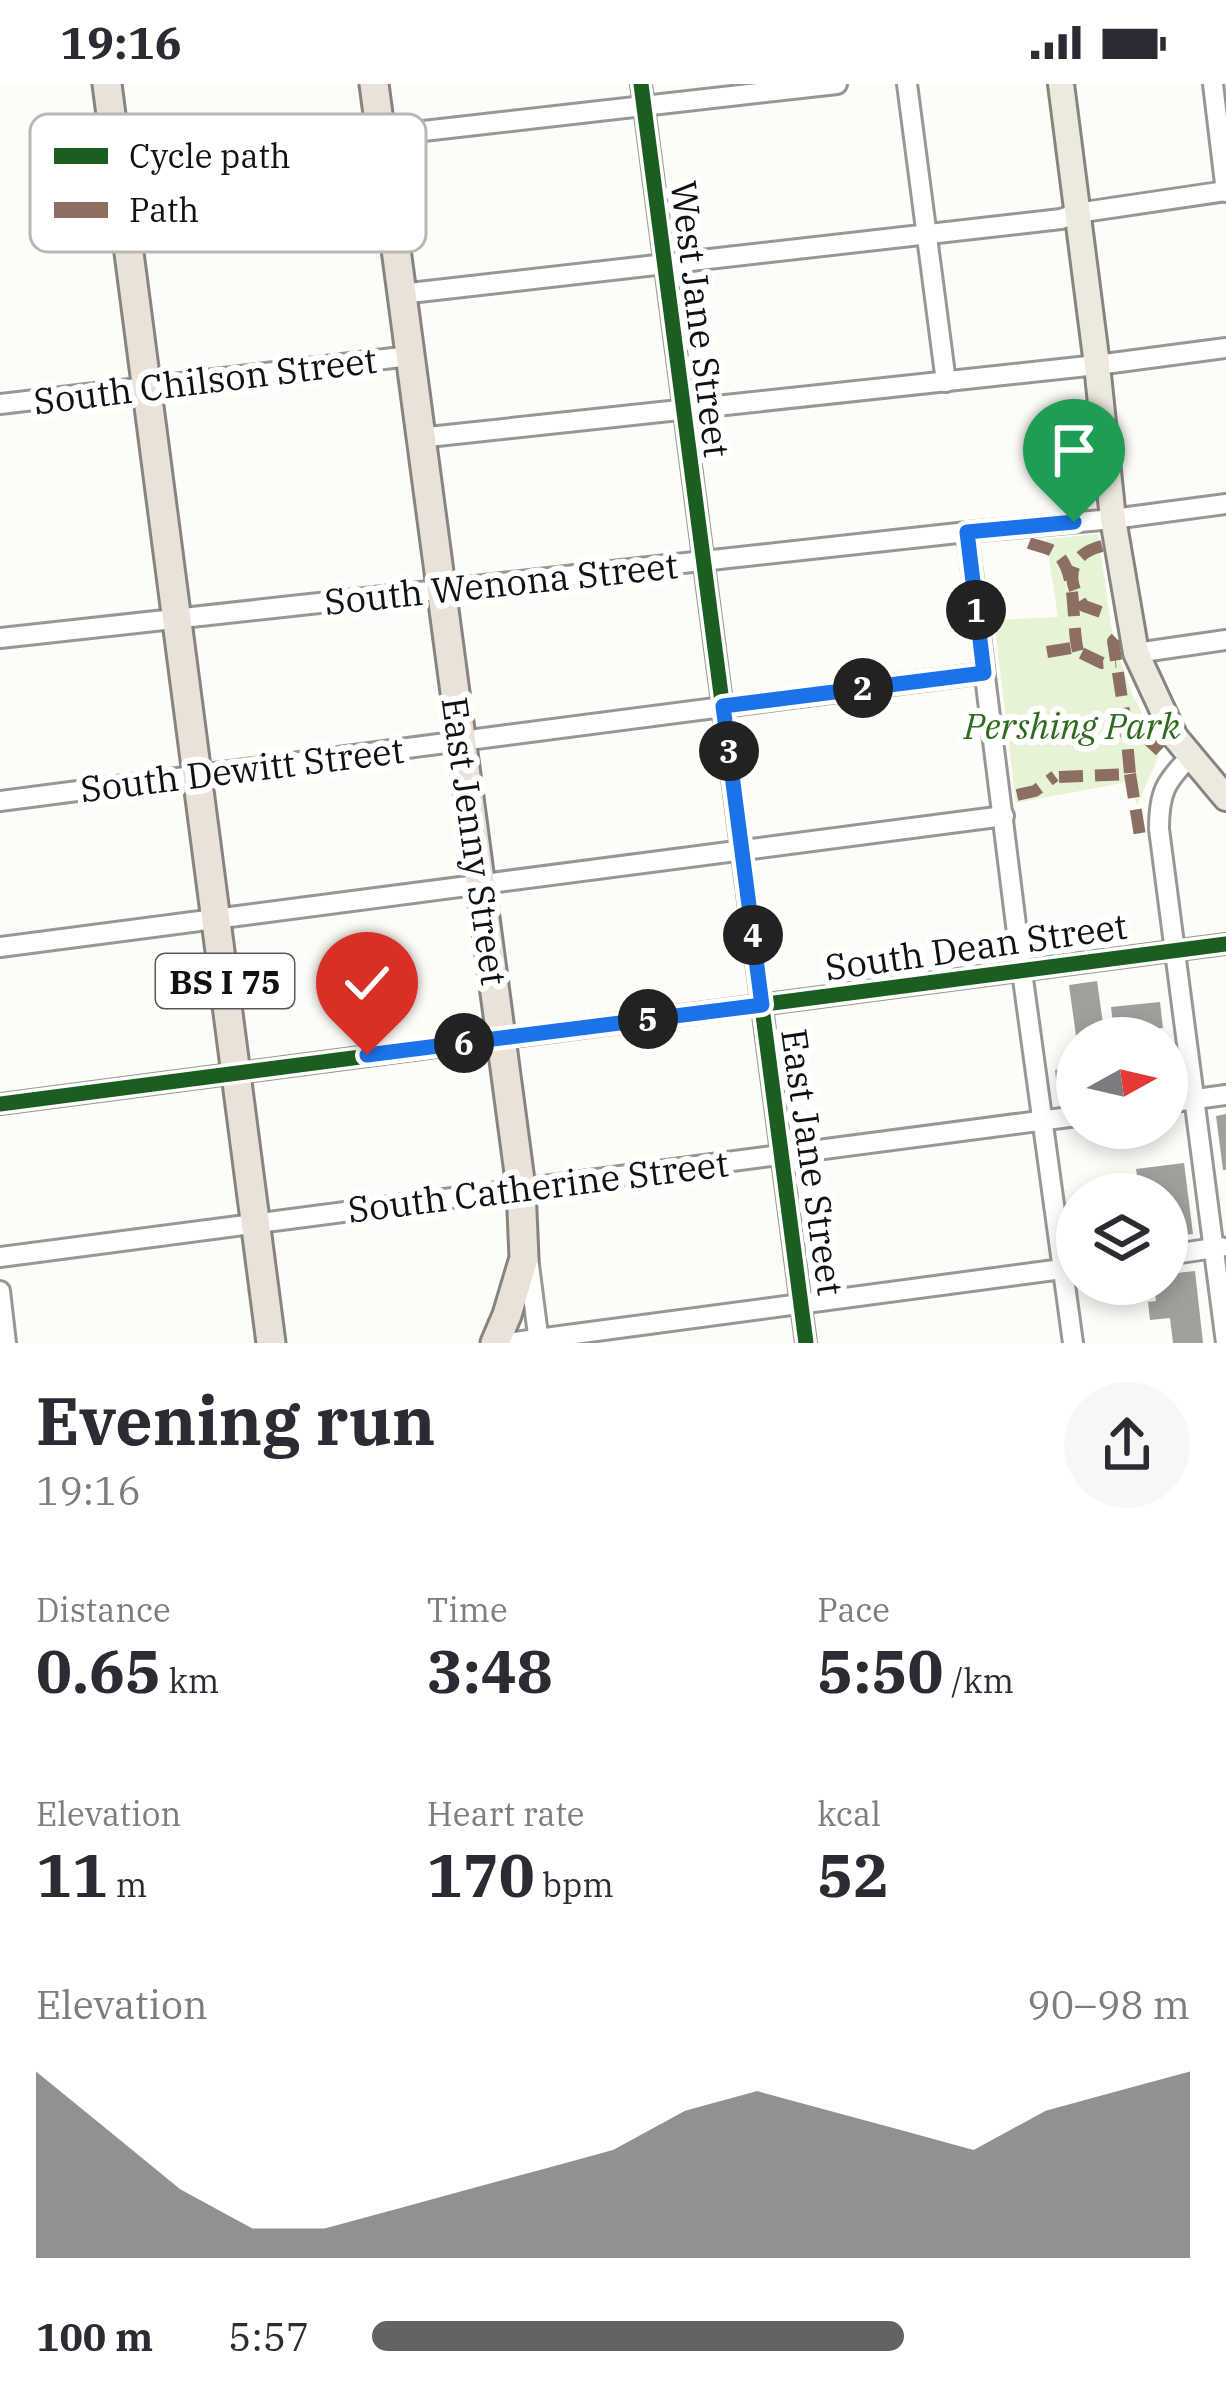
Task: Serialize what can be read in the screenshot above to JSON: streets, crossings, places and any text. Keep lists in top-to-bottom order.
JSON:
{
  "streets": {
    "highway": ["East Jenny Street", "BS I 75"],
    "street": [
      "West Jane Street",
      "South Chilson Street",
      "South Wenona Street",
      "South Dewitt Street",
      "South Dean Street",
      "East Jane Street",
      "South Catherine Street"
    ]
  },
  "crossings": [
    ["West Jane Street", "South Chilson Street"],
    ["West Jane Street", "South Wenona Street"],
    ["West Jane Street", "East Jane Street"],
    ["South Chilson Street", "East Jenny Street"],
    ["South Chilson Street", "BS I 75"],
    ["South Wenona Street", "East Jenny Street"],
    ["South Wenona Street", "BS I 75"],
    ["South Wenona Street", "East Jane Street"],
    ["South Dewitt Street", "East Jenny Street"],
    ["South Dewitt Street", "BS I 75"],
    ["South Dewitt Street", "East Jane Street"],
    ["East Jenny Street", "South Dean Street"],
    ["East Jenny Street", "South Catherine Street"],
    ["South Dean Street", "BS I 75"],
    ["South Dean Street", "East Jane Street"],
    ["BS I 75", "South Catherine Street"],
    ["East Jane Street", "South Catherine Street"]
  ],
  "parks": ["Pershing Park"],
  "legend": ["Cycle path", "Path"],
  "north": "right",
  "page": {
    "status": "19:16",
    "pins": [
      "1",
      "2",
      "3",
      "4",
      "5",
      "6"
    ],
    "heading": ["Evening run", "19:16"],
    "stats": [
      ["Distance", "0.65 km"],
      ["Time", "3:48"],
      ["Pace", "5:50 /km"],
      ["Elevation", "11 m"],
      ["Heart rate", "170 bpm"],
      ["kcal", "52"]
    ],
    "chart": ["Elevation", "90–98 m"],
    "list": [
      {
        "name": "100 m",
        "note": "5:57"
      }
    ]
  }
}
